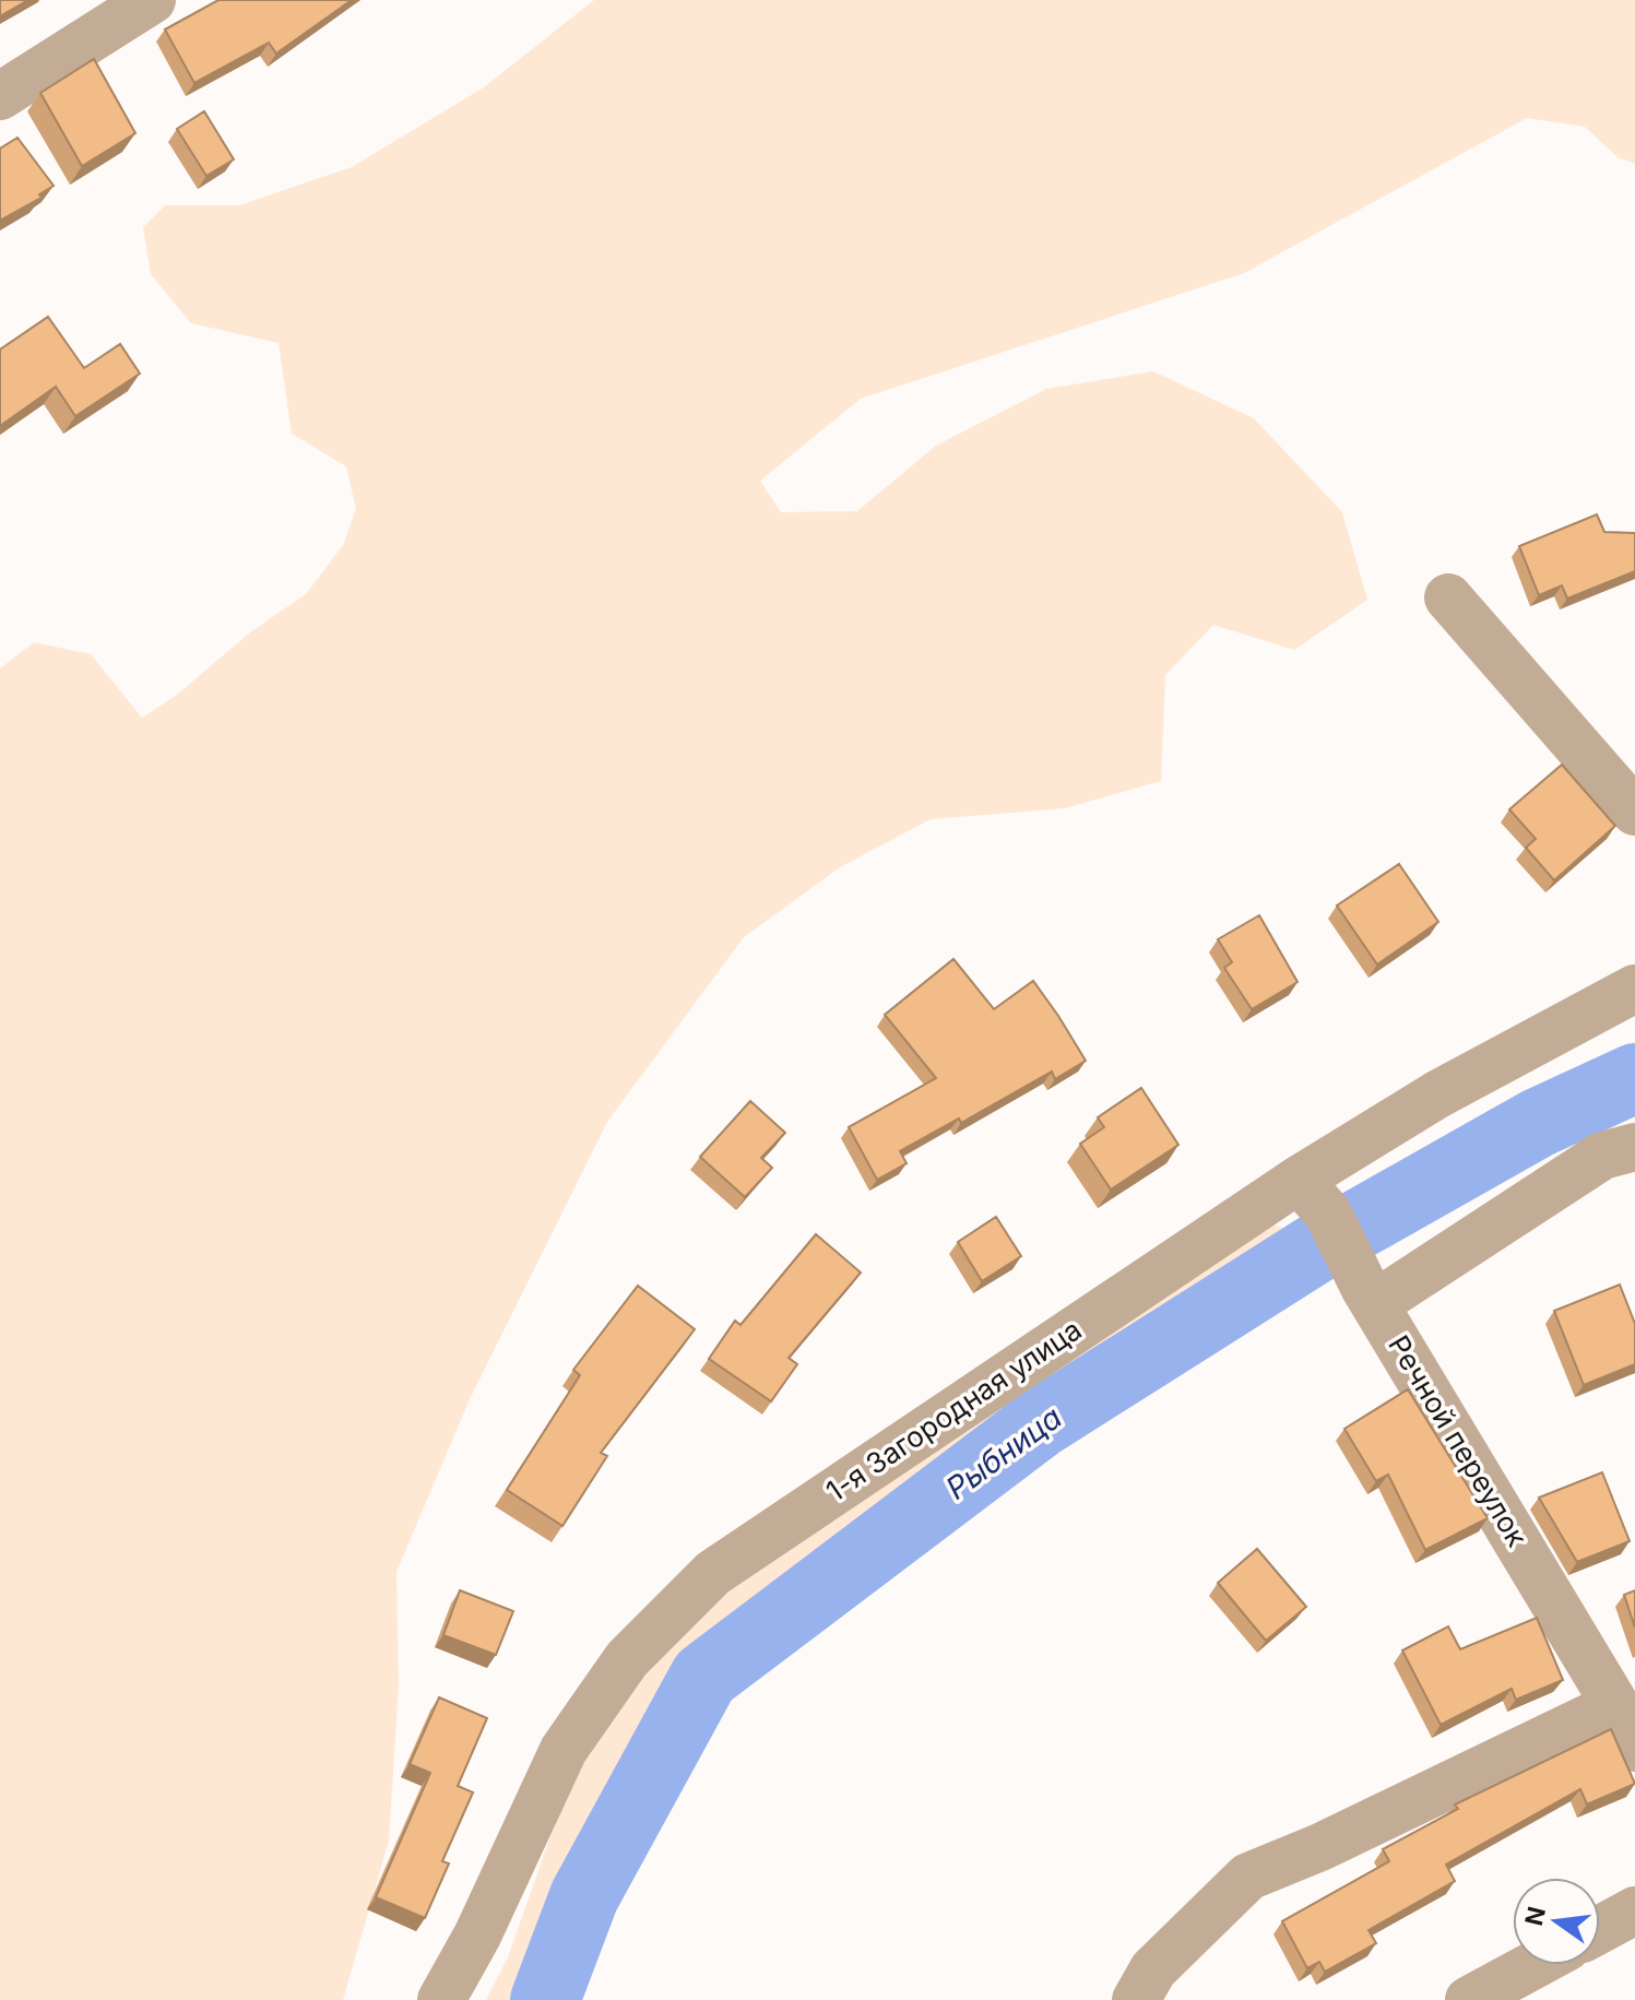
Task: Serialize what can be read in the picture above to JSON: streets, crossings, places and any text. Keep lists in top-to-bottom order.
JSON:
{
  "streets": {
    "street": ["1-я Загородная улица", "Речной переулок"]
  },
  "crossings": [
    ["1-я Загородная улица", "Речной переулок"]
  ],
  "water": ["Рыбница"],
  "north": "left"
}
